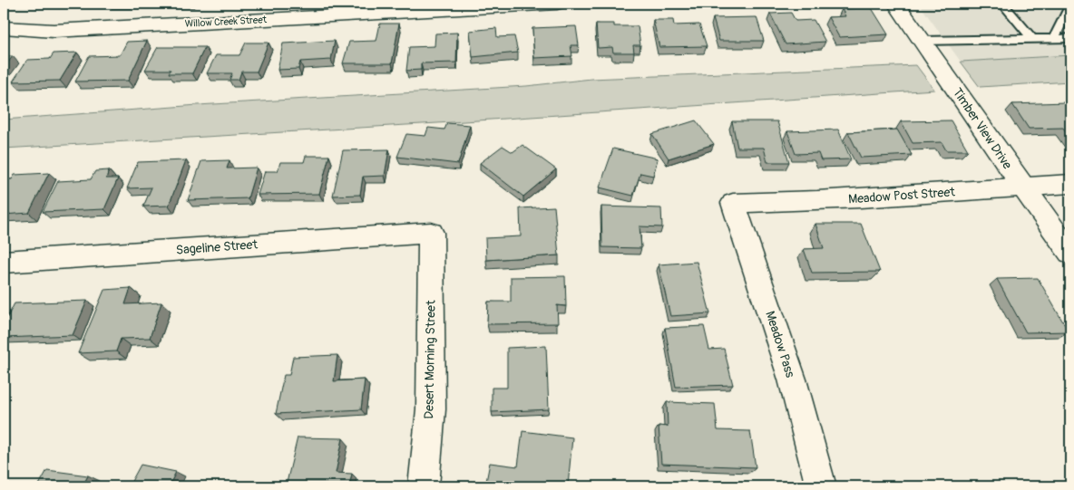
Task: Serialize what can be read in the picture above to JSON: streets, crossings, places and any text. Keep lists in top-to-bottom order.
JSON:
{
  "streets": {
    "street": [
      "Willow Creek Street",
      "Timber View Drive",
      "Meadow Post Street",
      "Sageline Street",
      "Meadow Pass",
      "Desert Morning Street"
    ]
  },
  "crossings": [
    ["Timber View Drive", "Meadow Post Street"],
    ["Meadow Post Street", "Meadow Pass"],
    ["Sageline Street", "Desert Morning Street"]
  ]
}
